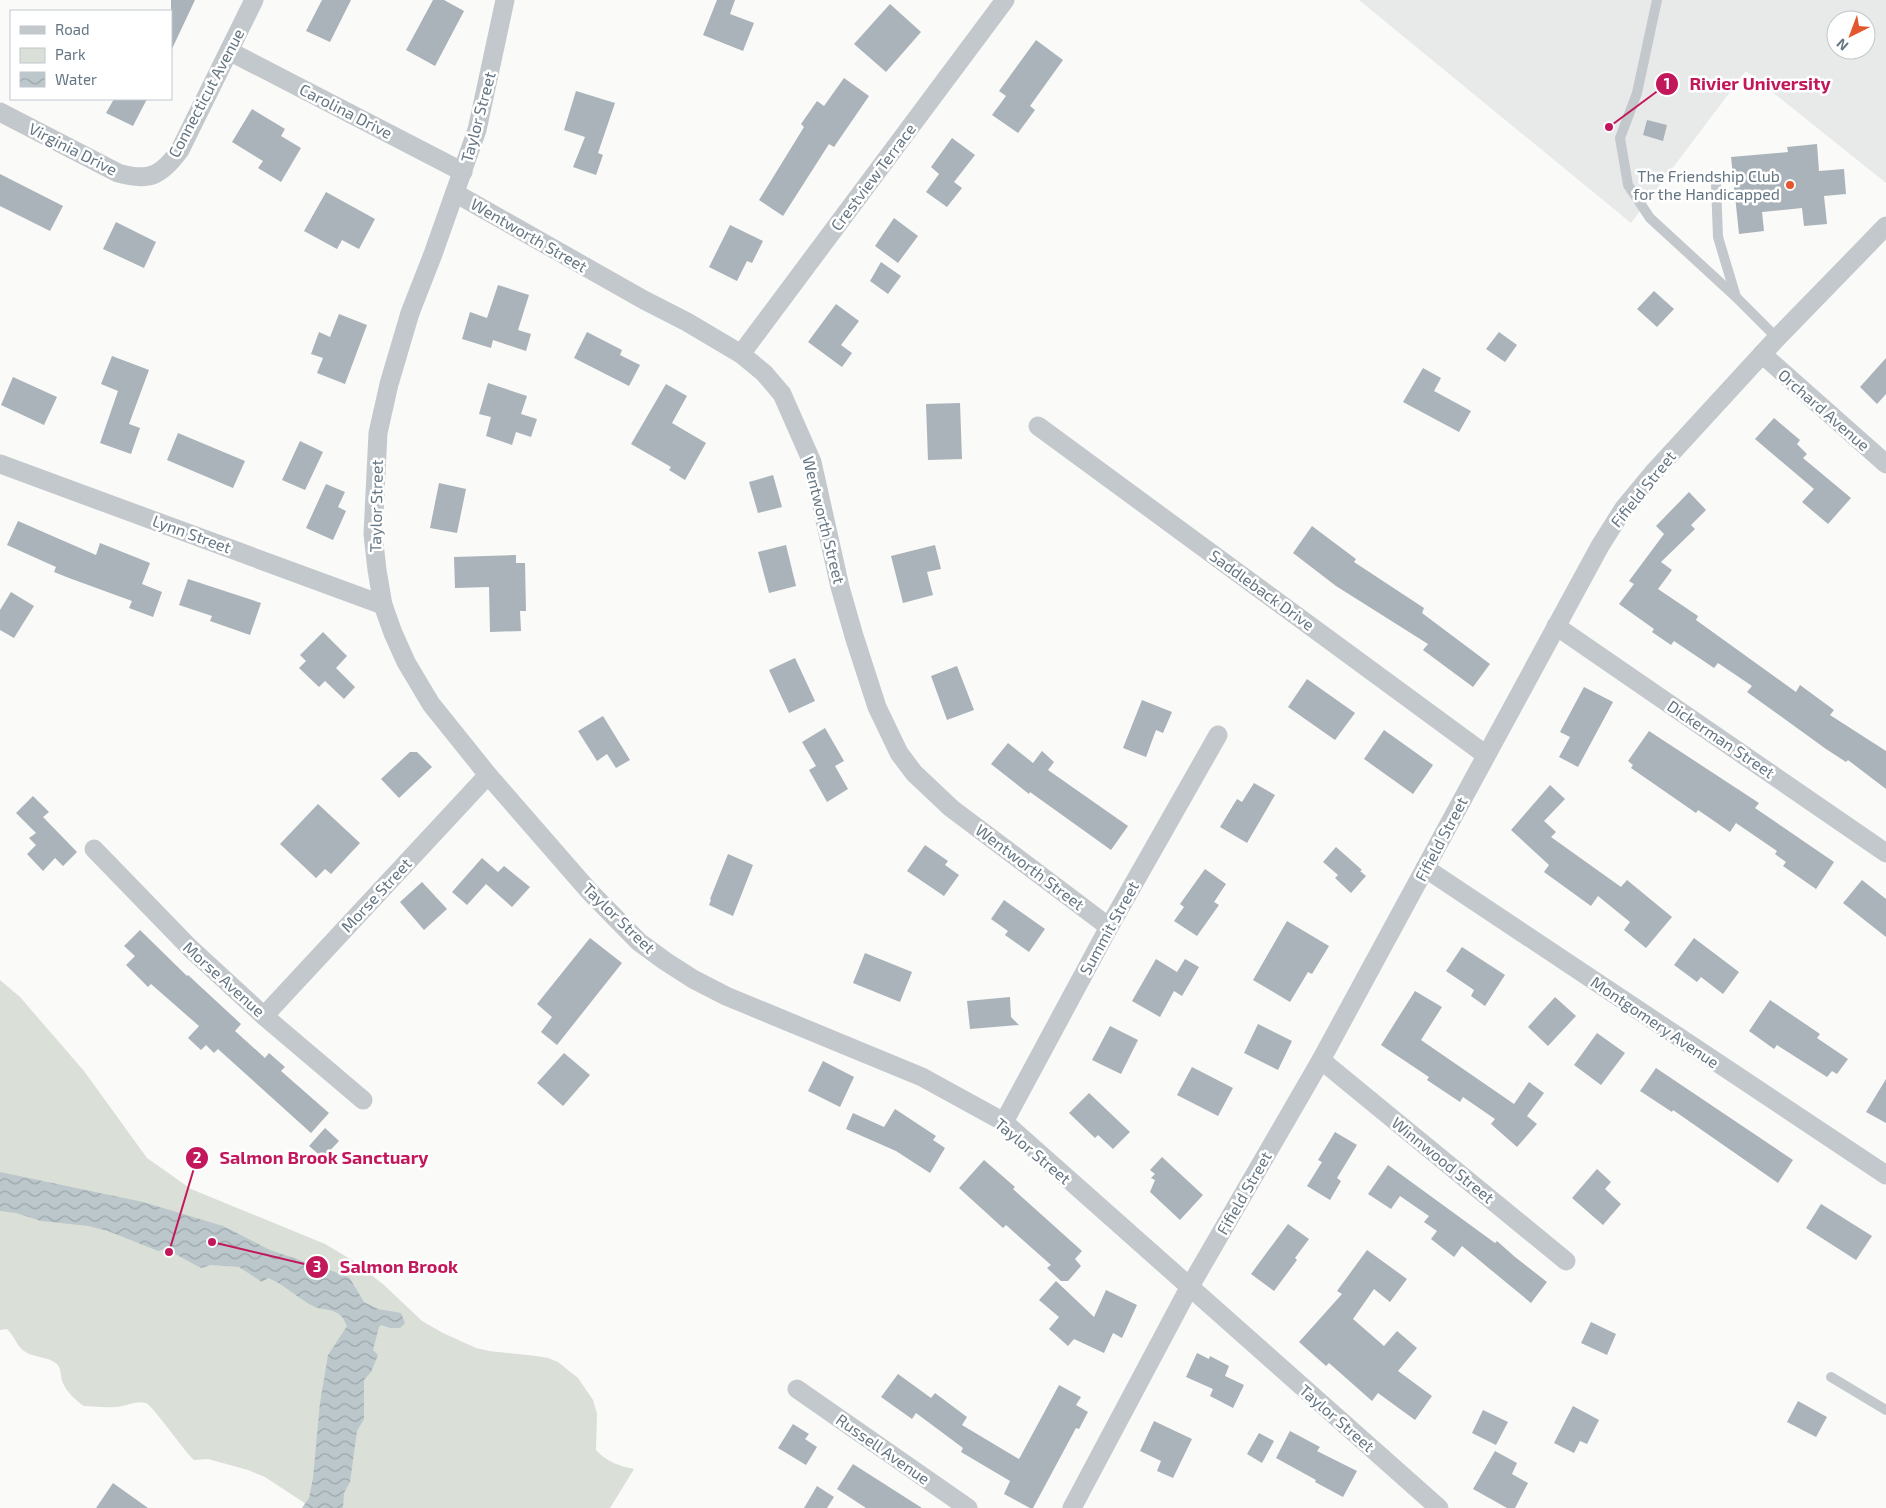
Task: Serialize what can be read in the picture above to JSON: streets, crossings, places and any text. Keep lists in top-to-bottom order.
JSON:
{
  "streets": {
    "street": [
      "Connecticut Avenue",
      "Carolina Drive",
      "Taylor Street",
      "Virginia Drive",
      "Crestview Terrace",
      "Wentworth Street",
      "Orchard Avenue",
      "Fifield Street",
      "Lynn Street",
      "Saddleback Drive",
      "Dickerman Street",
      "Morse Street",
      "Summit Street",
      "Morse Avenue",
      "Montgomery Avenue",
      "Winnwood Street",
      "Russell Avenue"
    ]
  },
  "crossings": [
    ["Connecticut Avenue", "Carolina Drive"],
    ["Connecticut Avenue", "Virginia Drive"],
    ["Carolina Drive", "Taylor Street"],
    ["Taylor Street", "Wentworth Street"],
    ["Taylor Street", "Fifield Street"],
    ["Taylor Street", "Lynn Street"],
    ["Taylor Street", "Morse Street"],
    ["Taylor Street", "Summit Street"],
    ["Crestview Terrace", "Wentworth Street"],
    ["Wentworth Street", "Summit Street"],
    ["Orchard Avenue", "Fifield Street"],
    ["Fifield Street", "Saddleback Drive"],
    ["Fifield Street", "Dickerman Street"],
    ["Fifield Street", "Montgomery Avenue"],
    ["Fifield Street", "Winnwood Street"],
    ["Morse Street", "Morse Avenue"]
  ],
  "places": [
    "Rivier University",
    "The Friendship Club for the Handicapped",
    "Salmon Brook",
    "Salmon Brook Sanctuary"
  ],
  "legend": ["Road", "Park", "Water"],
  "north": "bottom left"
}
